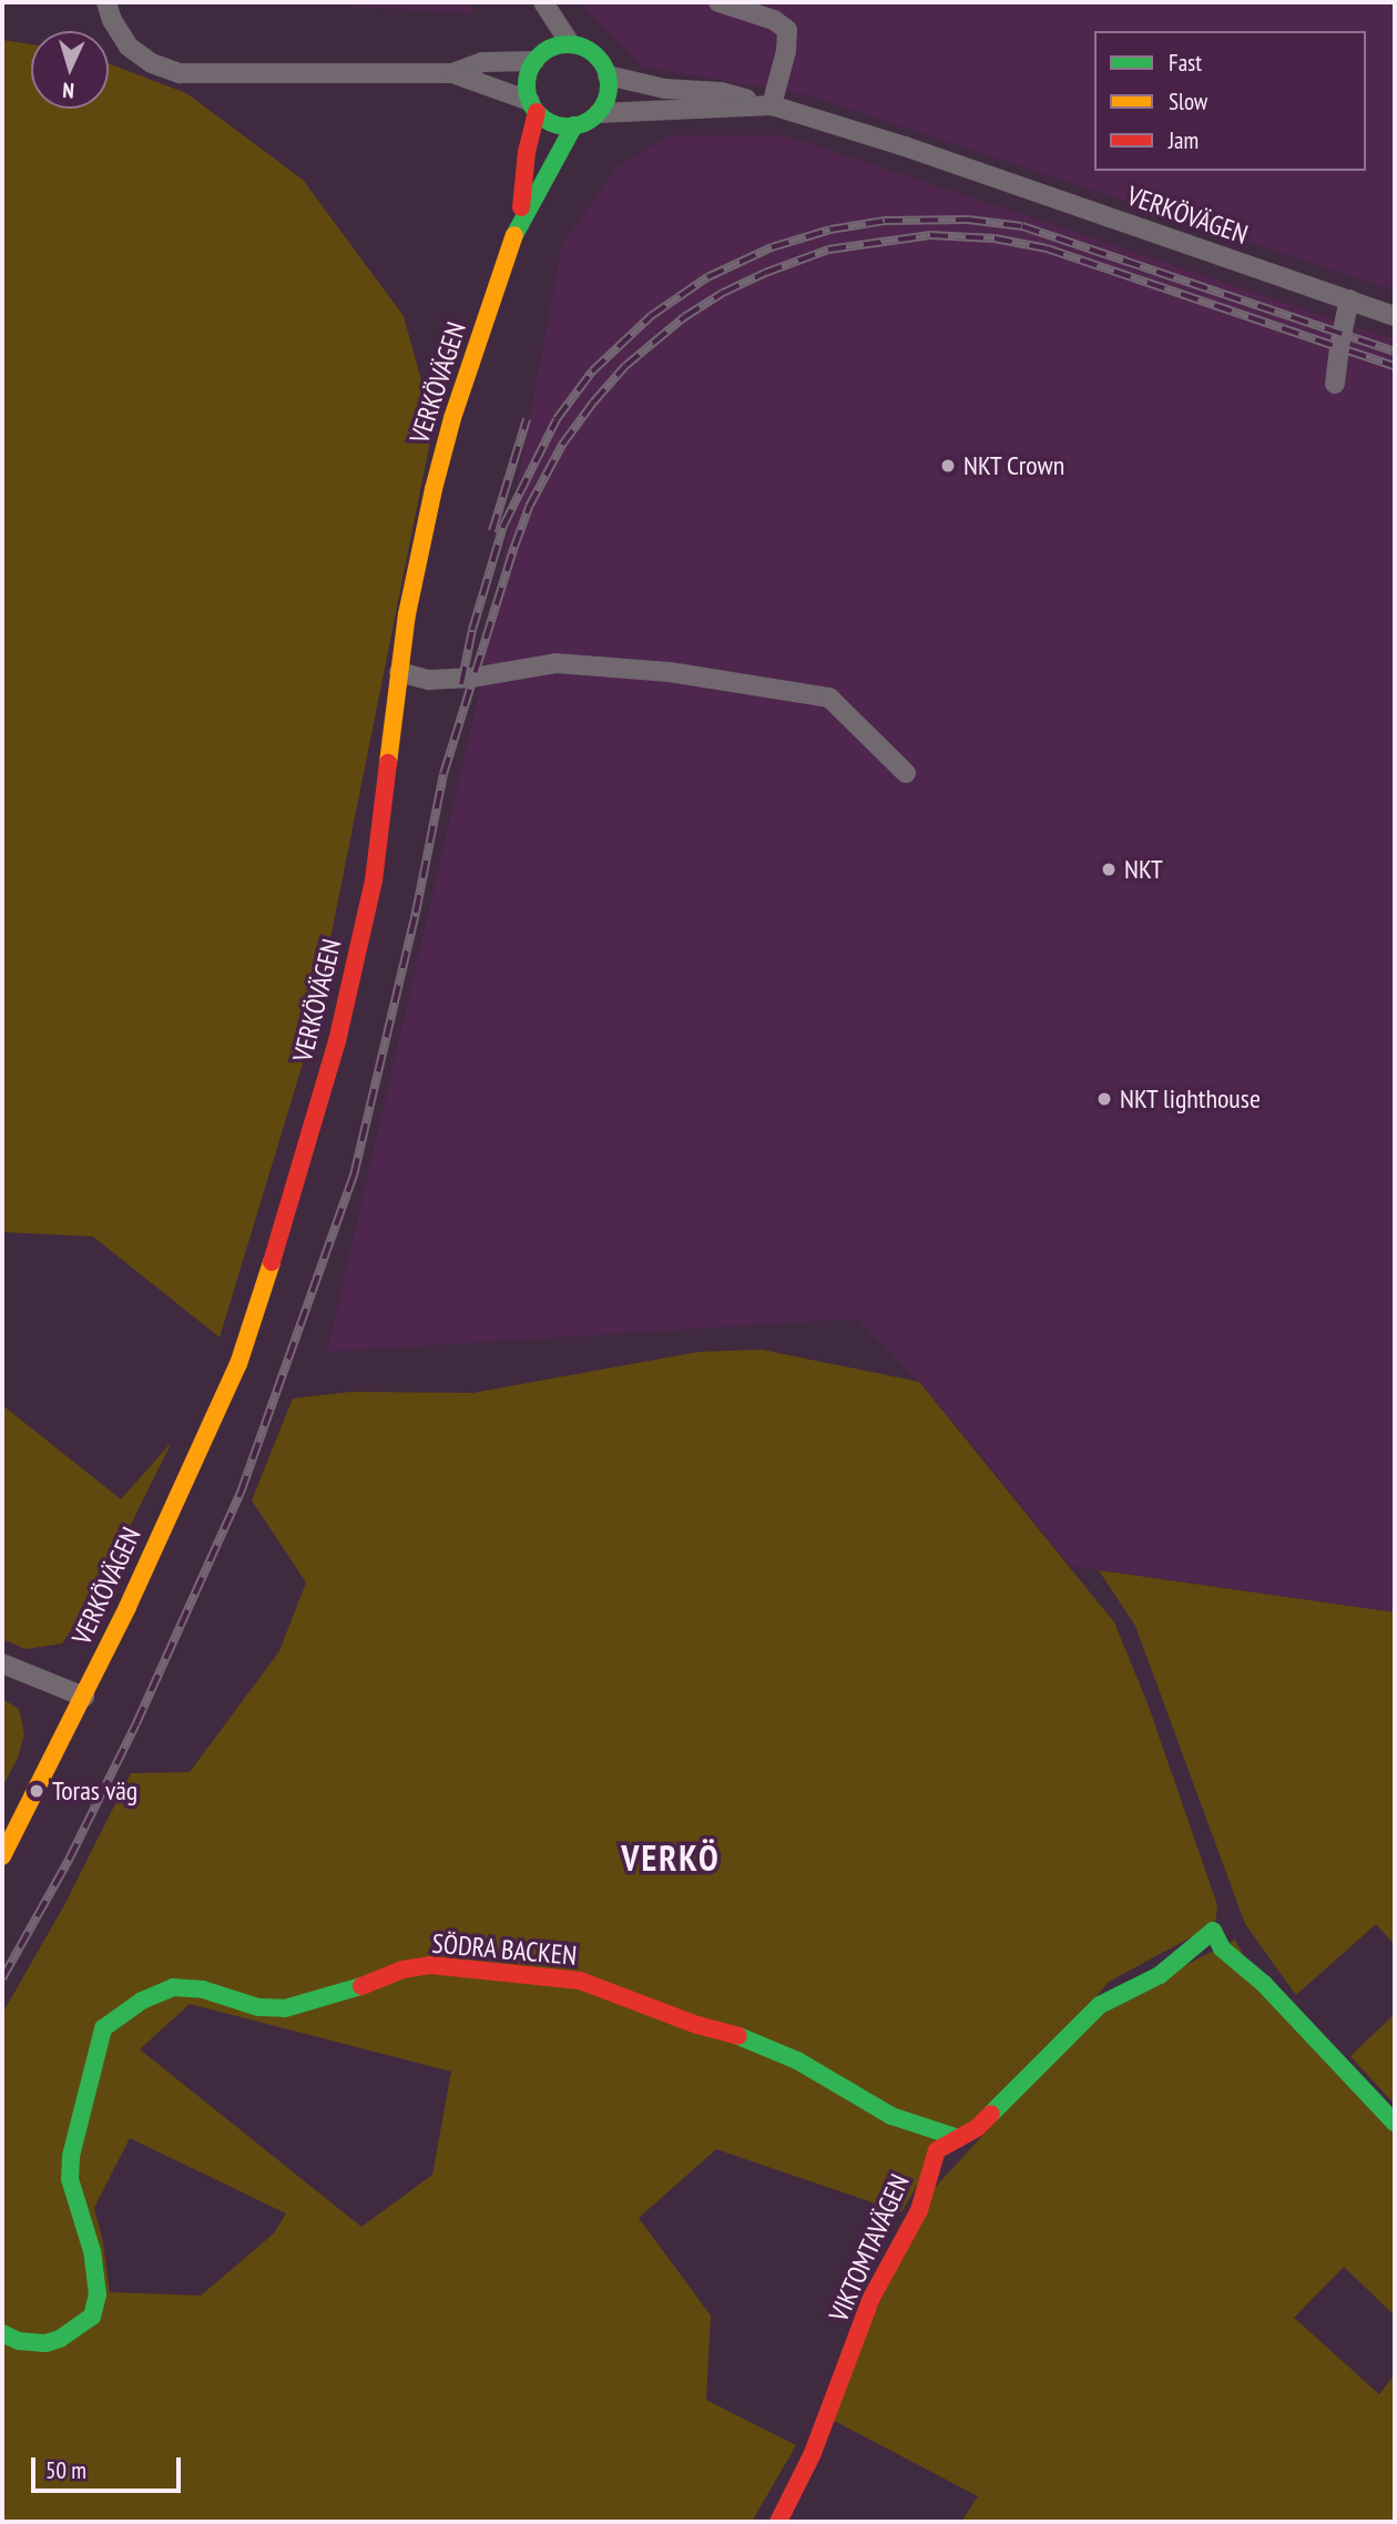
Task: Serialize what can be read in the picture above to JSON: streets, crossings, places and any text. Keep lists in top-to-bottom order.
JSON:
{
  "streets": {
    "street": ["VERKÖVÄGEN", "SÖDRA BACKEN", "VIKTOMTAVÄGEN"]
  },
  "crossings": [
    ["SÖDRA BACKEN", "VIKTOMTAVÄGEN"]
  ],
  "districts": ["VERKÖ"],
  "places": [
    "NKT Crown",
    "NKT",
    "NKT lighthouse",
    "Toras väg"
  ],
  "legend": ["Fast", "Slow", "Jam"],
  "scale_bar": "50 m",
  "north": "bottom"
}
